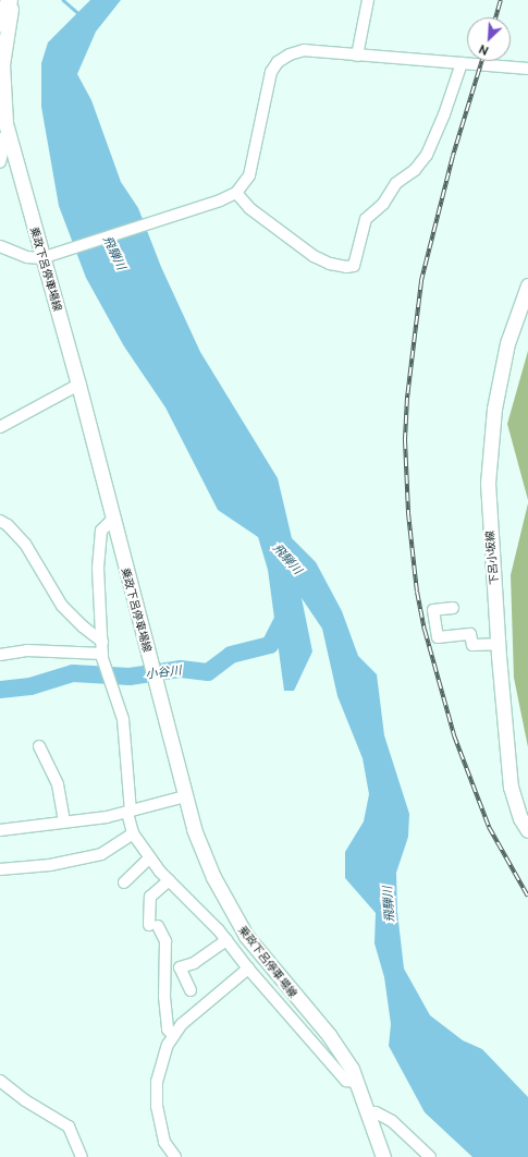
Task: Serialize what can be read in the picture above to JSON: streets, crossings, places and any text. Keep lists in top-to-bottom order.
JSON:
{
  "streets": {
    "main road": ["乗政下呂停車場線", "下呂小坂線"]
  },
  "water": ["飛騨川", "小谷川"],
  "north": "bottom left"
}
